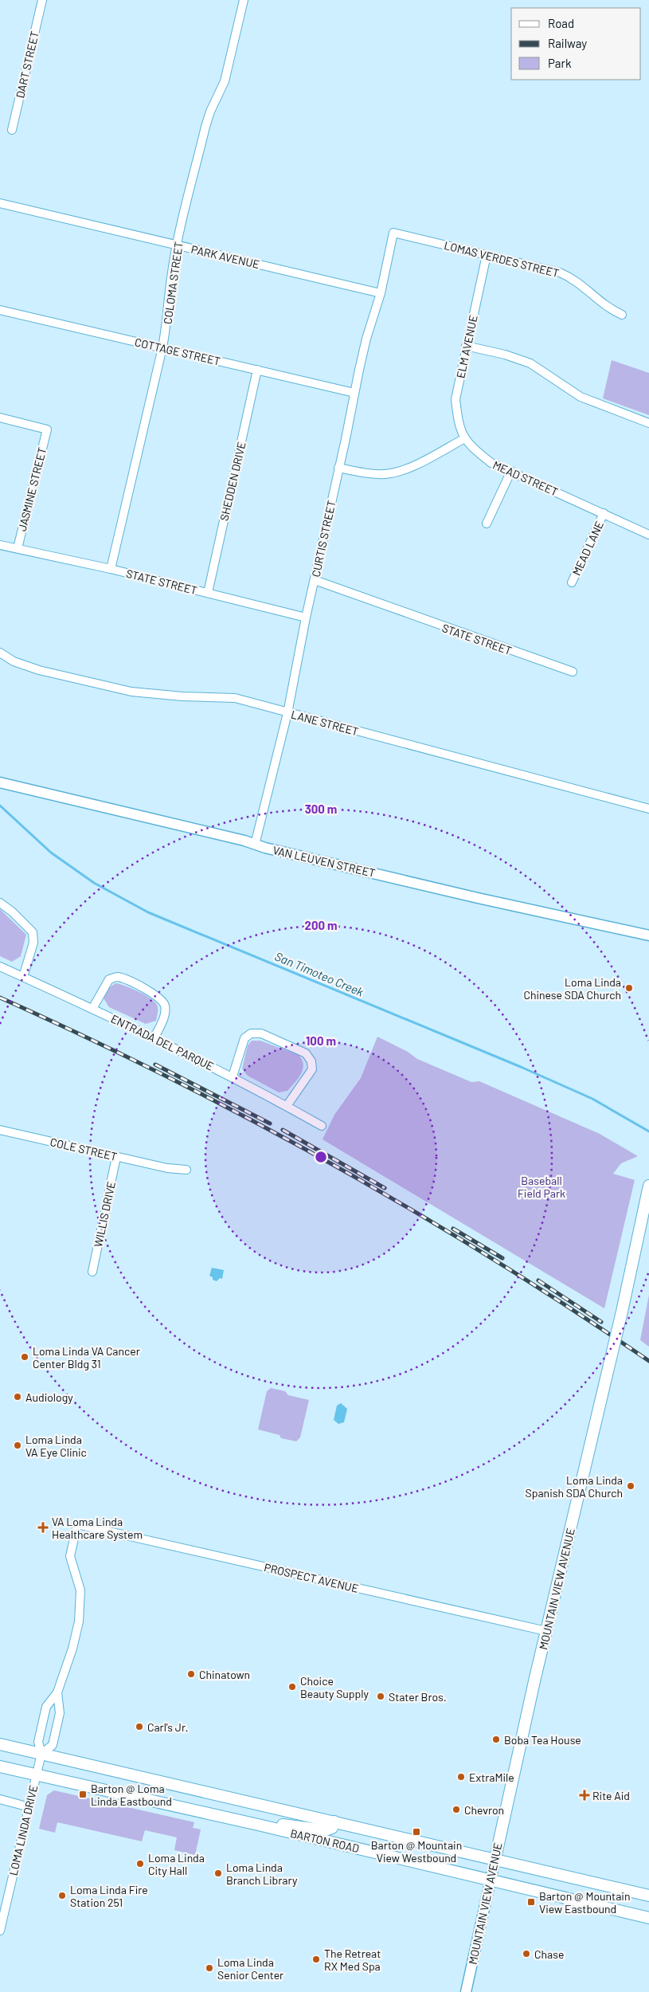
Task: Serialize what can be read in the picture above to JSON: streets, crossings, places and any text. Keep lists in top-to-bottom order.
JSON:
{
  "streets": {
    "main road": ["MOUNTAIN VIEW AVENUE", "BARTON ROAD"],
    "street": [
      "DART STREET",
      "PARK AVENUE",
      "LOMAS VERDES STREET",
      "COLOMA STREET",
      "ELM AVENUE",
      "COTTAGE STREET",
      "MEAD STREET",
      "SHEDDEN DRIVE",
      "JASMINE STREET",
      "CURTIS STREET",
      "MEAD LANE",
      "STATE STREET",
      "LANE STREET",
      "VAN LEUVEN STREET",
      "ENTRADA DEL PARQUE",
      "COLE STREET",
      "WILLIS DRIVE",
      "PROSPECT AVENUE",
      "LOMA LINDA DRIVE"
    ]
  },
  "crossings": [
    ["PARK AVENUE", "COLOMA STREET"],
    ["PARK AVENUE", "CURTIS STREET"],
    ["LOMAS VERDES STREET", "ELM AVENUE"],
    ["LOMAS VERDES STREET", "CURTIS STREET"],
    ["COLOMA STREET", "COTTAGE STREET"],
    ["COLOMA STREET", "STATE STREET"],
    ["ELM AVENUE", "MEAD STREET"],
    ["COTTAGE STREET", "SHEDDEN DRIVE"],
    ["COTTAGE STREET", "CURTIS STREET"],
    ["MEAD STREET", "MEAD LANE"],
    ["SHEDDEN DRIVE", "STATE STREET"],
    ["JASMINE STREET", "STATE STREET"],
    ["CURTIS STREET", "STATE STREET"],
    ["CURTIS STREET", "LANE STREET"],
    ["CURTIS STREET", "VAN LEUVEN STREET"],
    ["COLE STREET", "WILLIS DRIVE"],
    ["PROSPECT AVENUE", "MOUNTAIN VIEW AVENUE"],
    ["PROSPECT AVENUE", "LOMA LINDA DRIVE"],
    ["MOUNTAIN VIEW AVENUE", "BARTON ROAD"],
    ["LOMA LINDA DRIVE", "BARTON ROAD"]
  ],
  "water": ["San Timoteo Creek"],
  "parks": ["Baseball Field Park"],
  "places": {
    "other": [
      "Loma Linda Chinese SDA Church",
      "Loma Linda VA Cancer Center Bldg 31",
      "Audiology",
      "Loma Linda VA Eye Clinic",
      "Loma Linda Spanish SDA Church",
      "Chinatown",
      "Choice Beauty Supply",
      "Stater Bros.",
      "Carl's Jr.",
      "Boba Tea House",
      "ExtraMile",
      "Chevron",
      "Loma Linda City Hall",
      "Loma Linda Branch Library",
      "Loma Linda Fire Station 251",
      "Chase",
      "The Retreat RX Med Spa",
      "Loma Linda Senior Center"
    ],
    "health": ["VA Loma Linda Healthcare System", "Rite Aid"],
    "transit": ["Barton @ Loma Linda Eastbound", "Barton @ Mountain View Westbound", "Barton @ Mountain View Eastbound"]
  },
  "legend": ["Road", "Railway", "Park"],
  "rings": ["300 m", "200 m", "100 m"]
}
